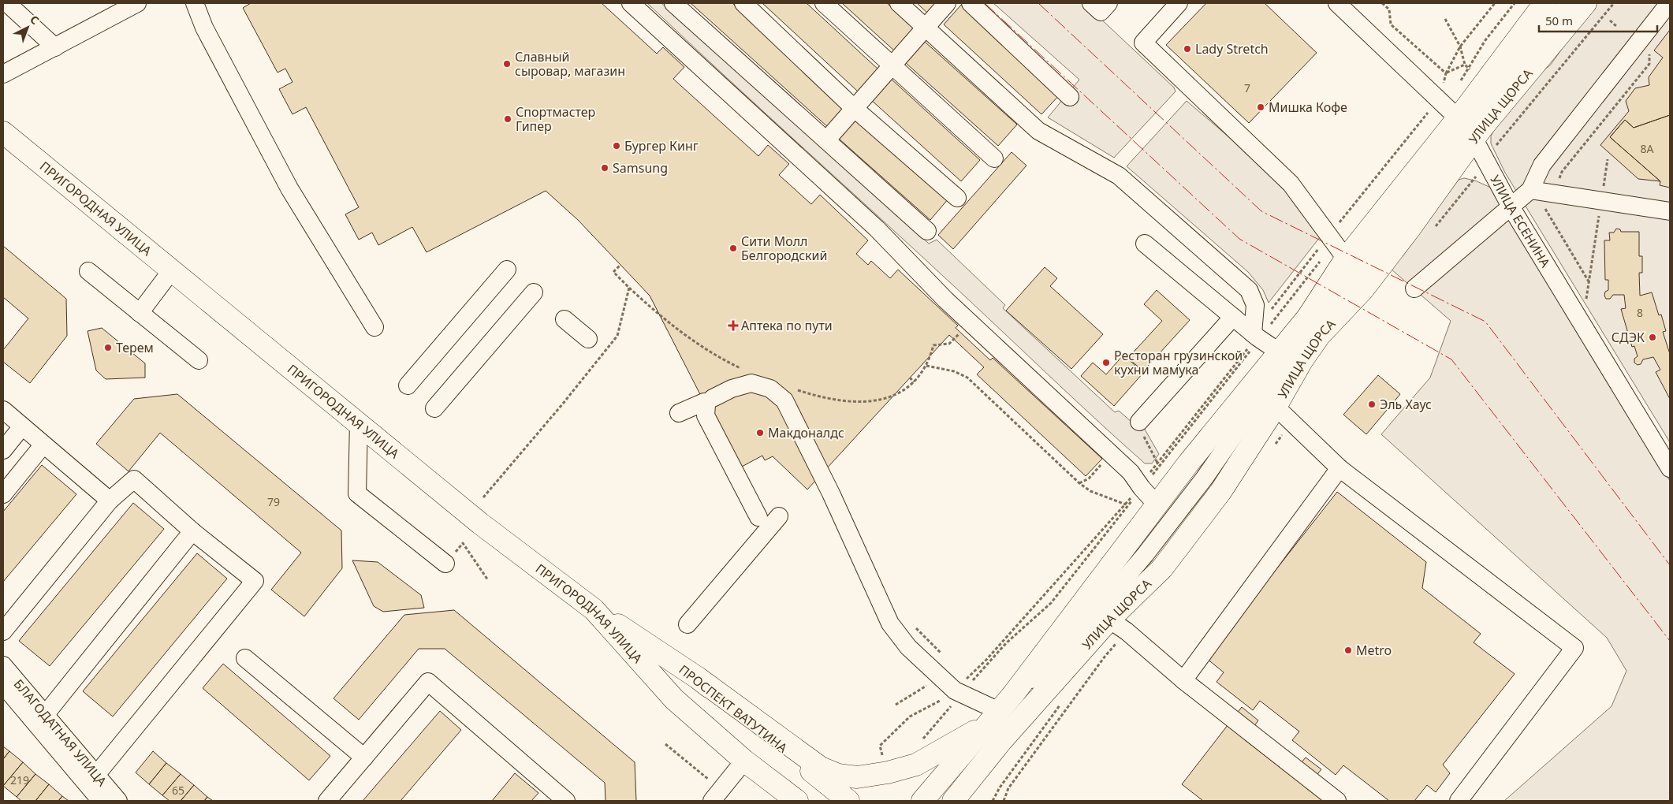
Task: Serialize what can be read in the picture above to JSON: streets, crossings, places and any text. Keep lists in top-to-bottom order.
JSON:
{
  "streets": {
    "main road": ["УЛИЦА ЩОРСА", "ПРИГОРОДНАЯ УЛИЦА", "ПРОСПЕКТ ВАТУТИНА"],
    "street": ["УЛИЦА ЕСЕНИНА", "БЛАГОДАТНАЯ УЛИЦА"]
  },
  "crossings": [
    ["УЛИЦА ЩОРСА", "УЛИЦА ЕСЕНИНА"],
    ["ПРИГОРОДНАЯ УЛИЦА", "ПРОСПЕКТ ВАТУТИНА"]
  ],
  "places": {
    "other": [
      "Lady Stretch",
      "Славный сыровар, магазин",
      "Мишка Кофе",
      "Спортмастер Гипер",
      "Бургер Кинг",
      "Samsung",
      "Сити Молл Белгородский",
      "СДЭК",
      "Терем",
      "Ресторан грузинской кухни мамука",
      "Эль Хаус",
      "Макдоналдс",
      "Metro"
    ],
    "health": ["Аптека по пути"]
  },
  "house_numbers": [
    "7",
    "8А",
    "8",
    "79",
    "219",
    "65"
  ],
  "scale_bar": "50 m",
  "north": "top right"
}
